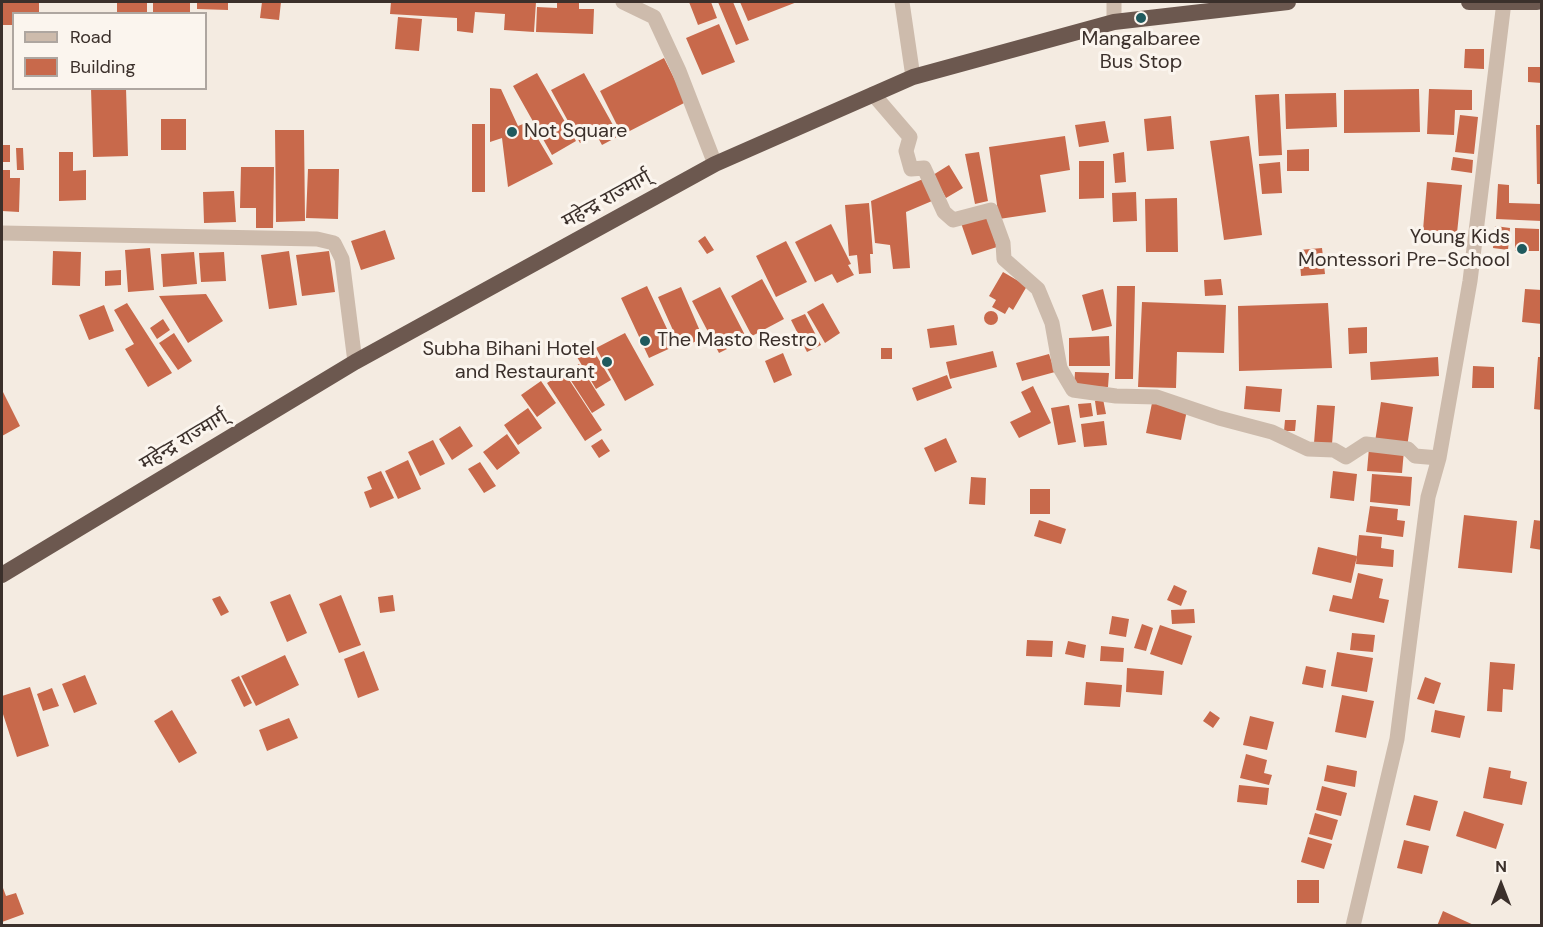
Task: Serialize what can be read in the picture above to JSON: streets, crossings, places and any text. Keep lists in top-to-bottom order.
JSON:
{
  "streets": {
    "highway": ["महेन्द्र राज्मार्ग्"]
  },
  "places": [
    "Mangalbaree Bus Stop",
    "Not Square",
    "Young Kids Montessori Pre-School",
    "The Masto Restro",
    "Subha Bihani Hotel and Restaurant"
  ],
  "legend": ["Road", "Building"],
  "north": "top"
}
